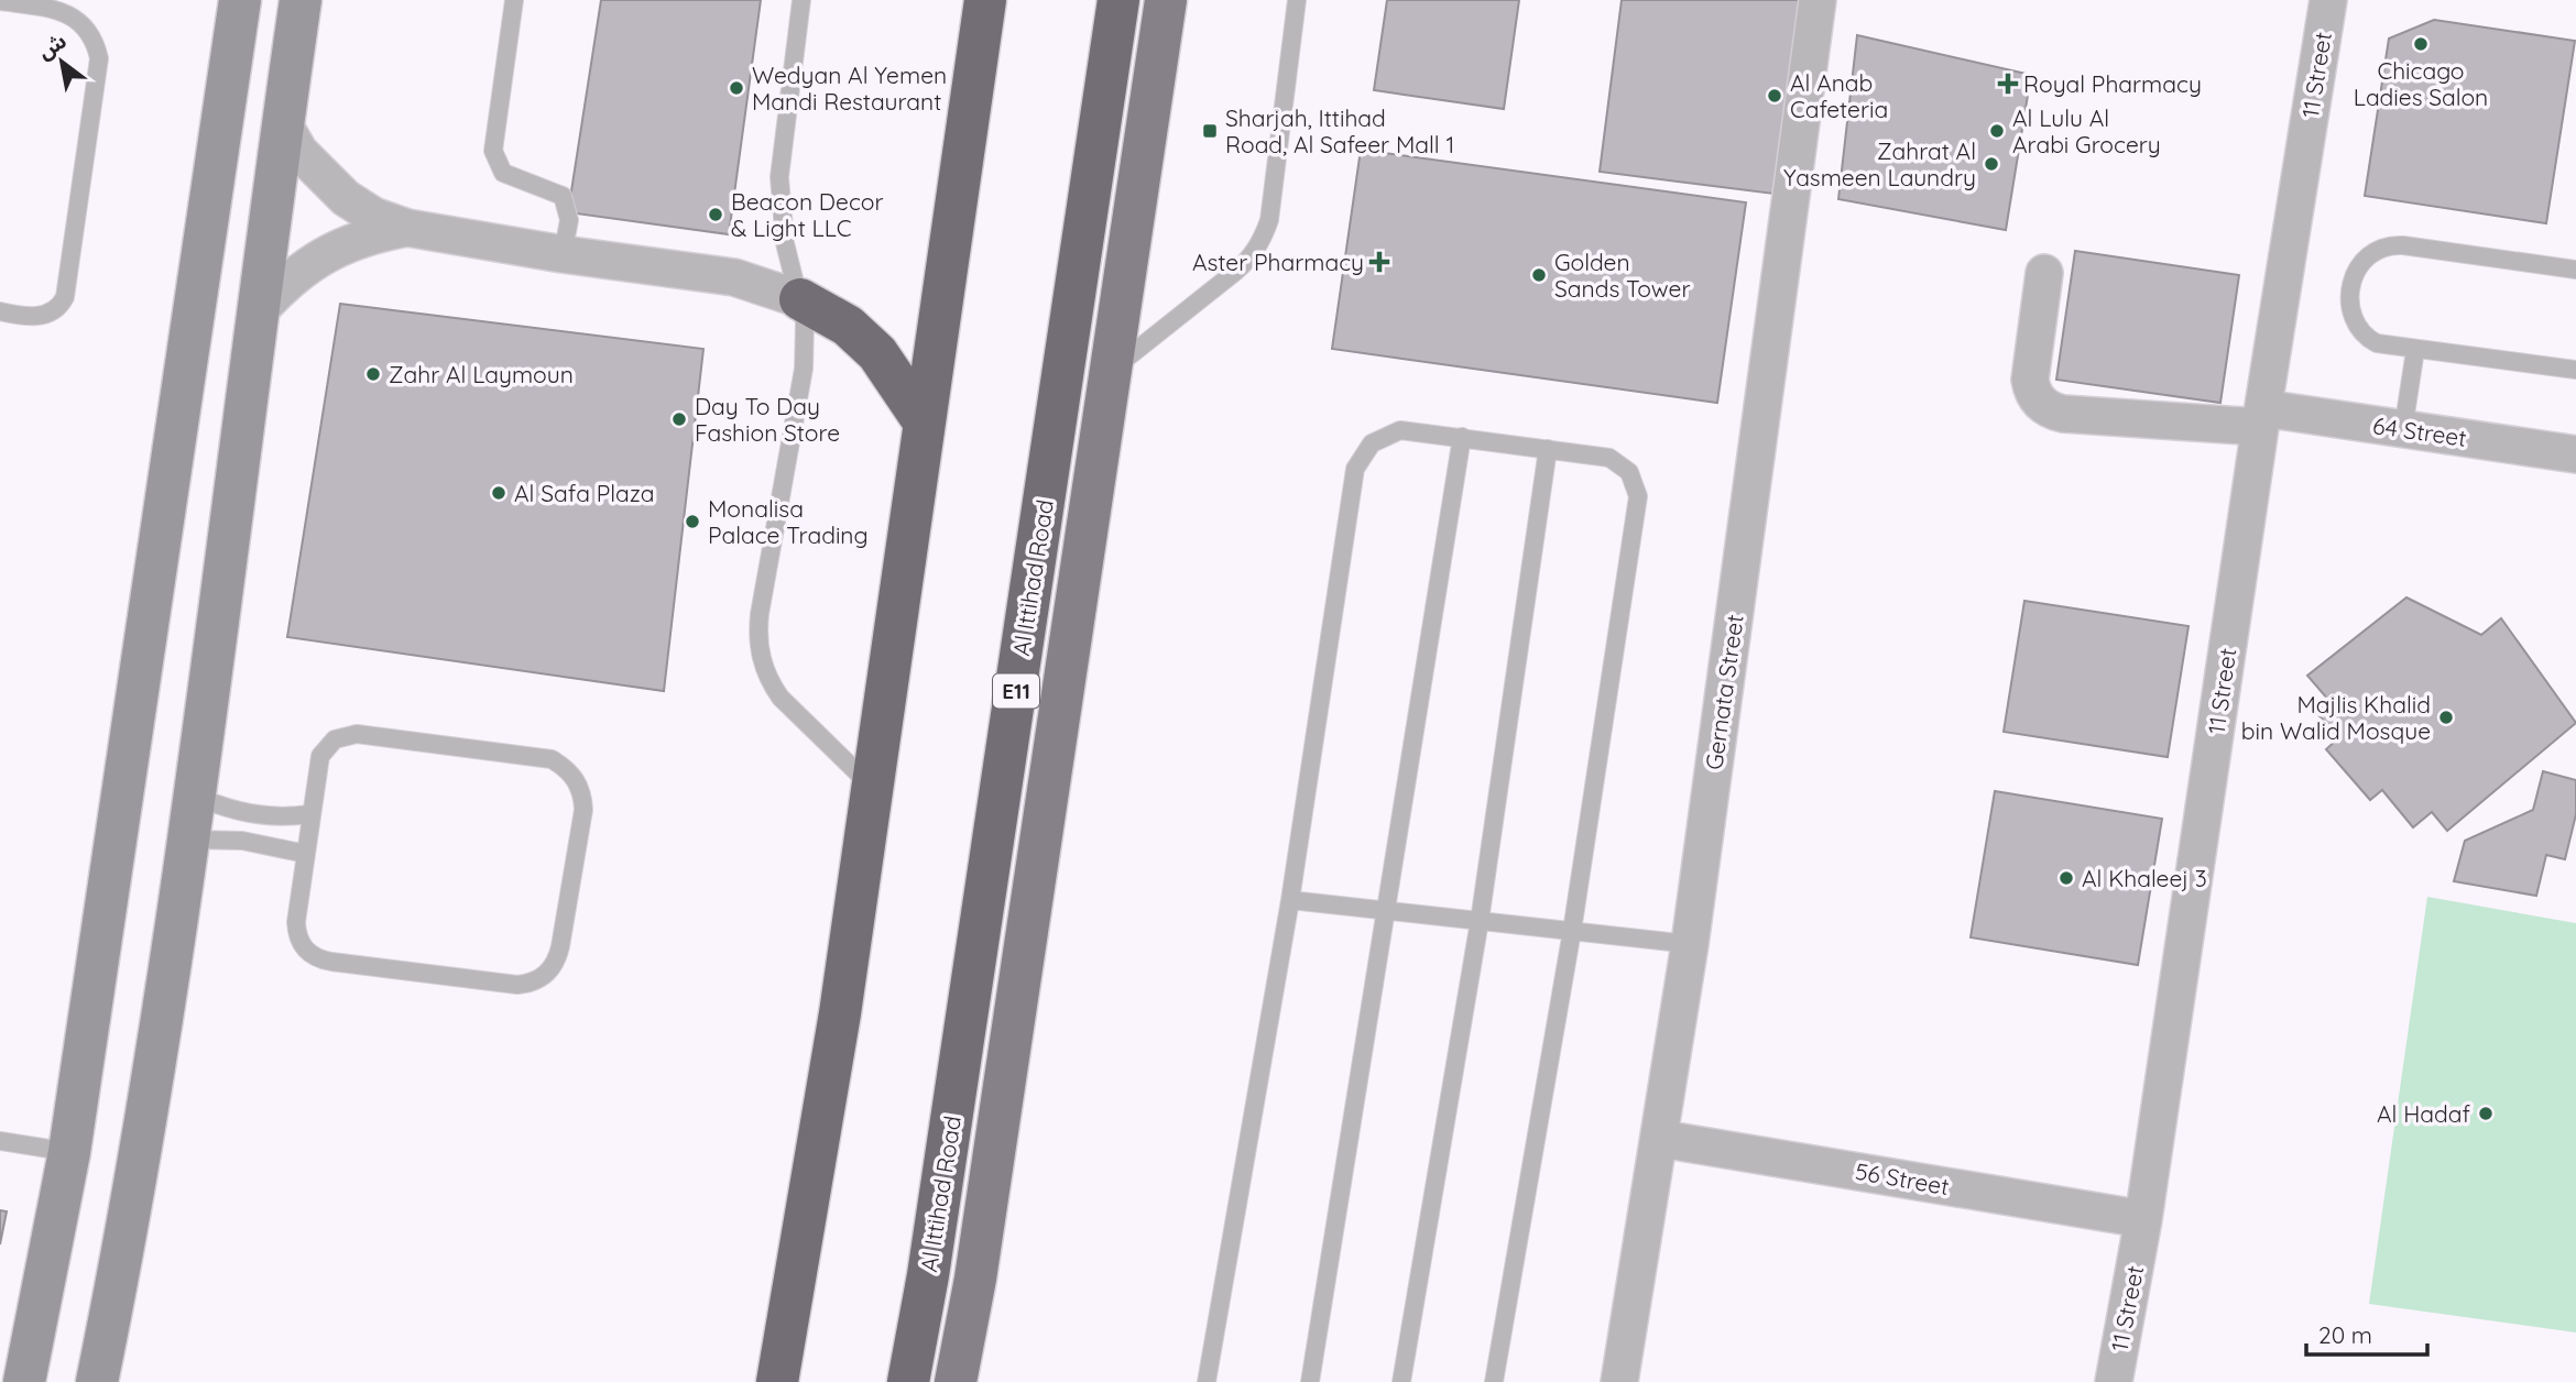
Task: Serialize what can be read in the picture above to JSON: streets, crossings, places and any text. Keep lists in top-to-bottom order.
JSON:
{
  "streets": {
    "highway": ["Al Ittihad Road", "E11"],
    "street": [
      "11 Street",
      "64 Street",
      "Gernata Street",
      "56 Street"
    ]
  },
  "crossings": [
    ["11 Street", "64 Street"],
    ["11 Street", "56 Street"],
    ["Gernata Street", "56 Street"]
  ],
  "places": {
    "other": [
      "Chicago Ladies Salon",
      "Wedyan Al Yemen Mandi Restaurant",
      "Al Anab Cafeteria",
      "Al Lulu Al Arabi Grocery",
      "Zahrat Al Yasmeen Laundry",
      "Beacon Decor & Light LLC",
      "Golden Sands Tower",
      "Zahr Al Laymoun",
      "Day To Day Fashion Store",
      "Al Safa Plaza",
      "Monalisa Palace Trading",
      "Majlis Khalid bin Walid Mosque",
      "Al Khaleej 3",
      "Al Hadaf"
    ],
    "health": ["Royal Pharmacy", "Aster Pharmacy"],
    "transit": ["Sharjah, Ittihad Road, Al Safeer Mall 1"]
  },
  "scale_bar": "20 m",
  "north": "top left"
}
